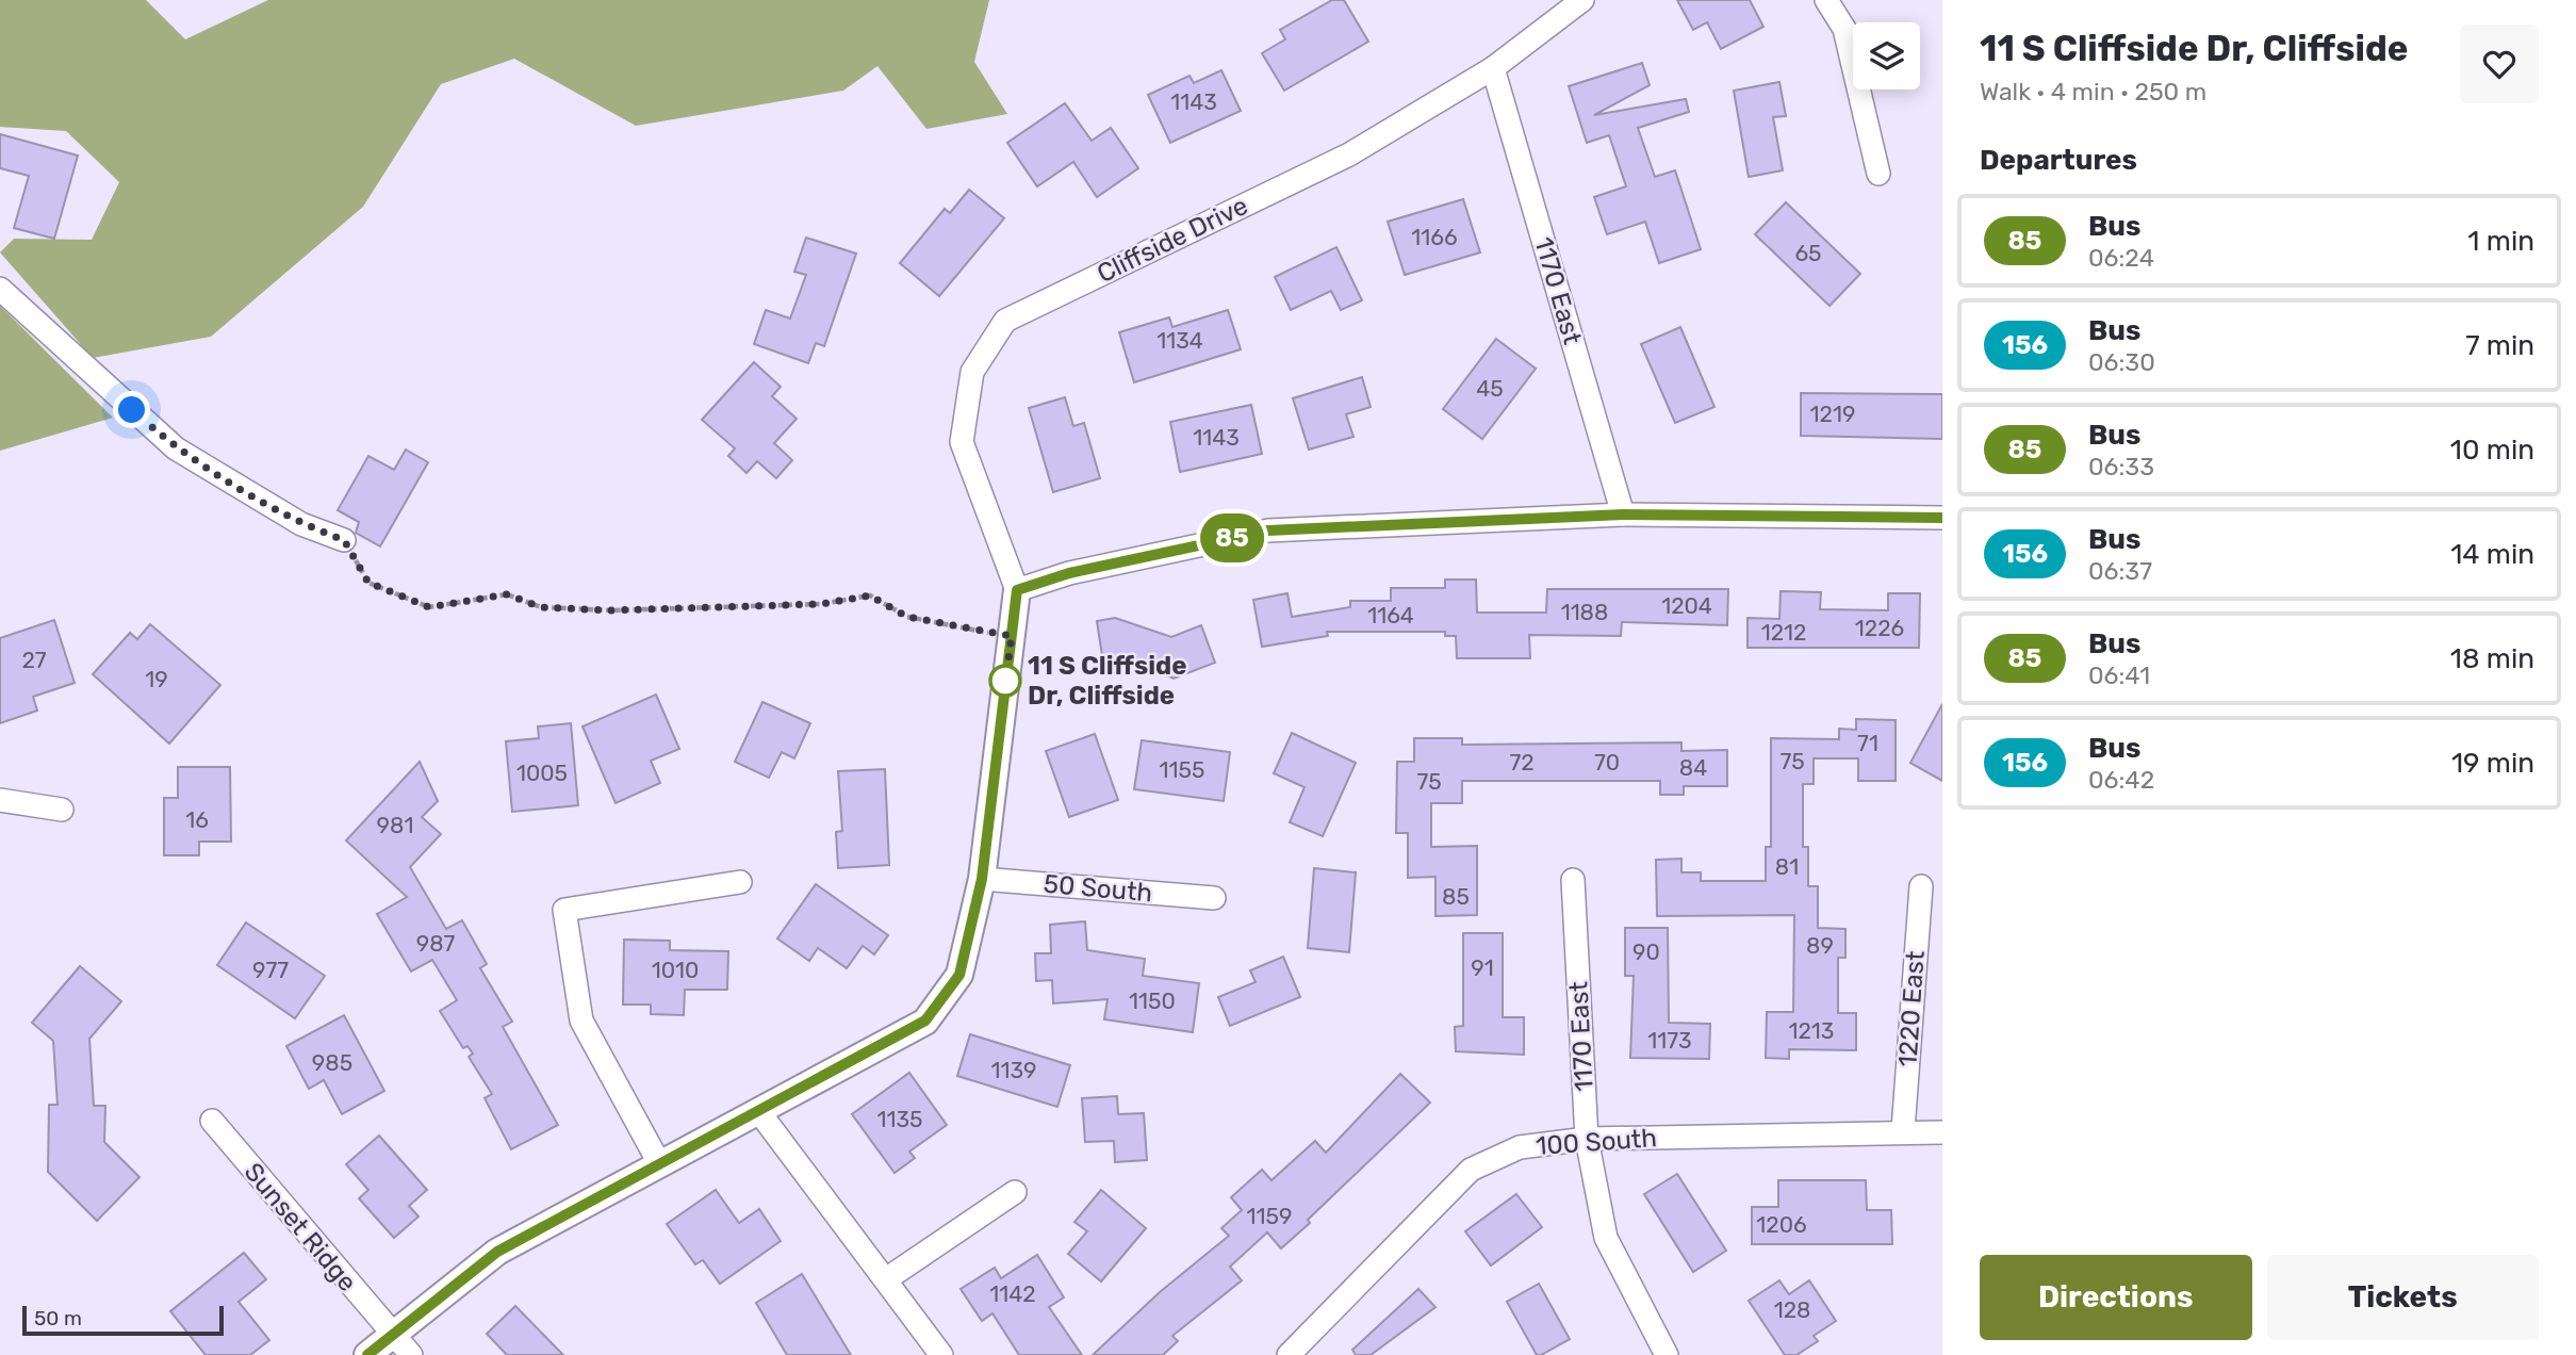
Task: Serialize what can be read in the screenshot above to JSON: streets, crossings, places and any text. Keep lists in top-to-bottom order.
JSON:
{
  "streets": {
    "street": [
      "Cliffside Drive",
      "1170 East",
      "50 South",
      "1220 East",
      "100 South",
      "Sunset Ridge"
    ]
  },
  "crossings": [
    ["Cliffside Drive", "1170 East"],
    ["1170 East", "100 South"],
    ["1220 East", "100 South"]
  ],
  "places": ["11 S Cliffside Dr, Cliffside"],
  "lines": ["bus line 85"],
  "house_numbers": [
    "1143",
    "1166",
    "65",
    "1134",
    "45",
    "1219",
    "1143",
    "1204",
    "1188",
    "1164",
    "1226",
    "1212",
    "27",
    "19",
    "71",
    "75",
    "72",
    "70",
    "84",
    "1155",
    "1005",
    "75",
    "16",
    "981",
    "81",
    "85",
    "987",
    "89",
    "90",
    "91",
    "977",
    "1010",
    "1150",
    "1213",
    "1173",
    "985",
    "1139",
    "1135",
    "1159",
    "1206",
    "1142",
    "128"
  ],
  "scale_bar": "50 m",
  "page": {
    "on_map": "85",
    "heading": [
      ["11 S Cliffside Dr, Cliffside", "Walk · 4 min · 250 m"],
      "Departures"
    ],
    "list": [
      {
        "mark": "85",
        "name": "Bus",
        "note": "06:24",
        "value": "1 min"
      },
      {
        "mark": "156",
        "name": "Bus",
        "note": "06:30",
        "value": "7 min"
      },
      {
        "mark": "85",
        "name": "Bus",
        "note": "06:33",
        "value": "10 min"
      },
      {
        "mark": "156",
        "name": "Bus",
        "note": "06:37",
        "value": "14 min"
      },
      {
        "mark": "85",
        "name": "Bus",
        "note": "06:41",
        "value": "18 min"
      },
      {
        "mark": "156",
        "name": "Bus",
        "note": "06:42",
        "value": "19 min"
      }
    ],
    "buttons": ["Directions", "Tickets"],
    "scale": "50 m"
  }
}
